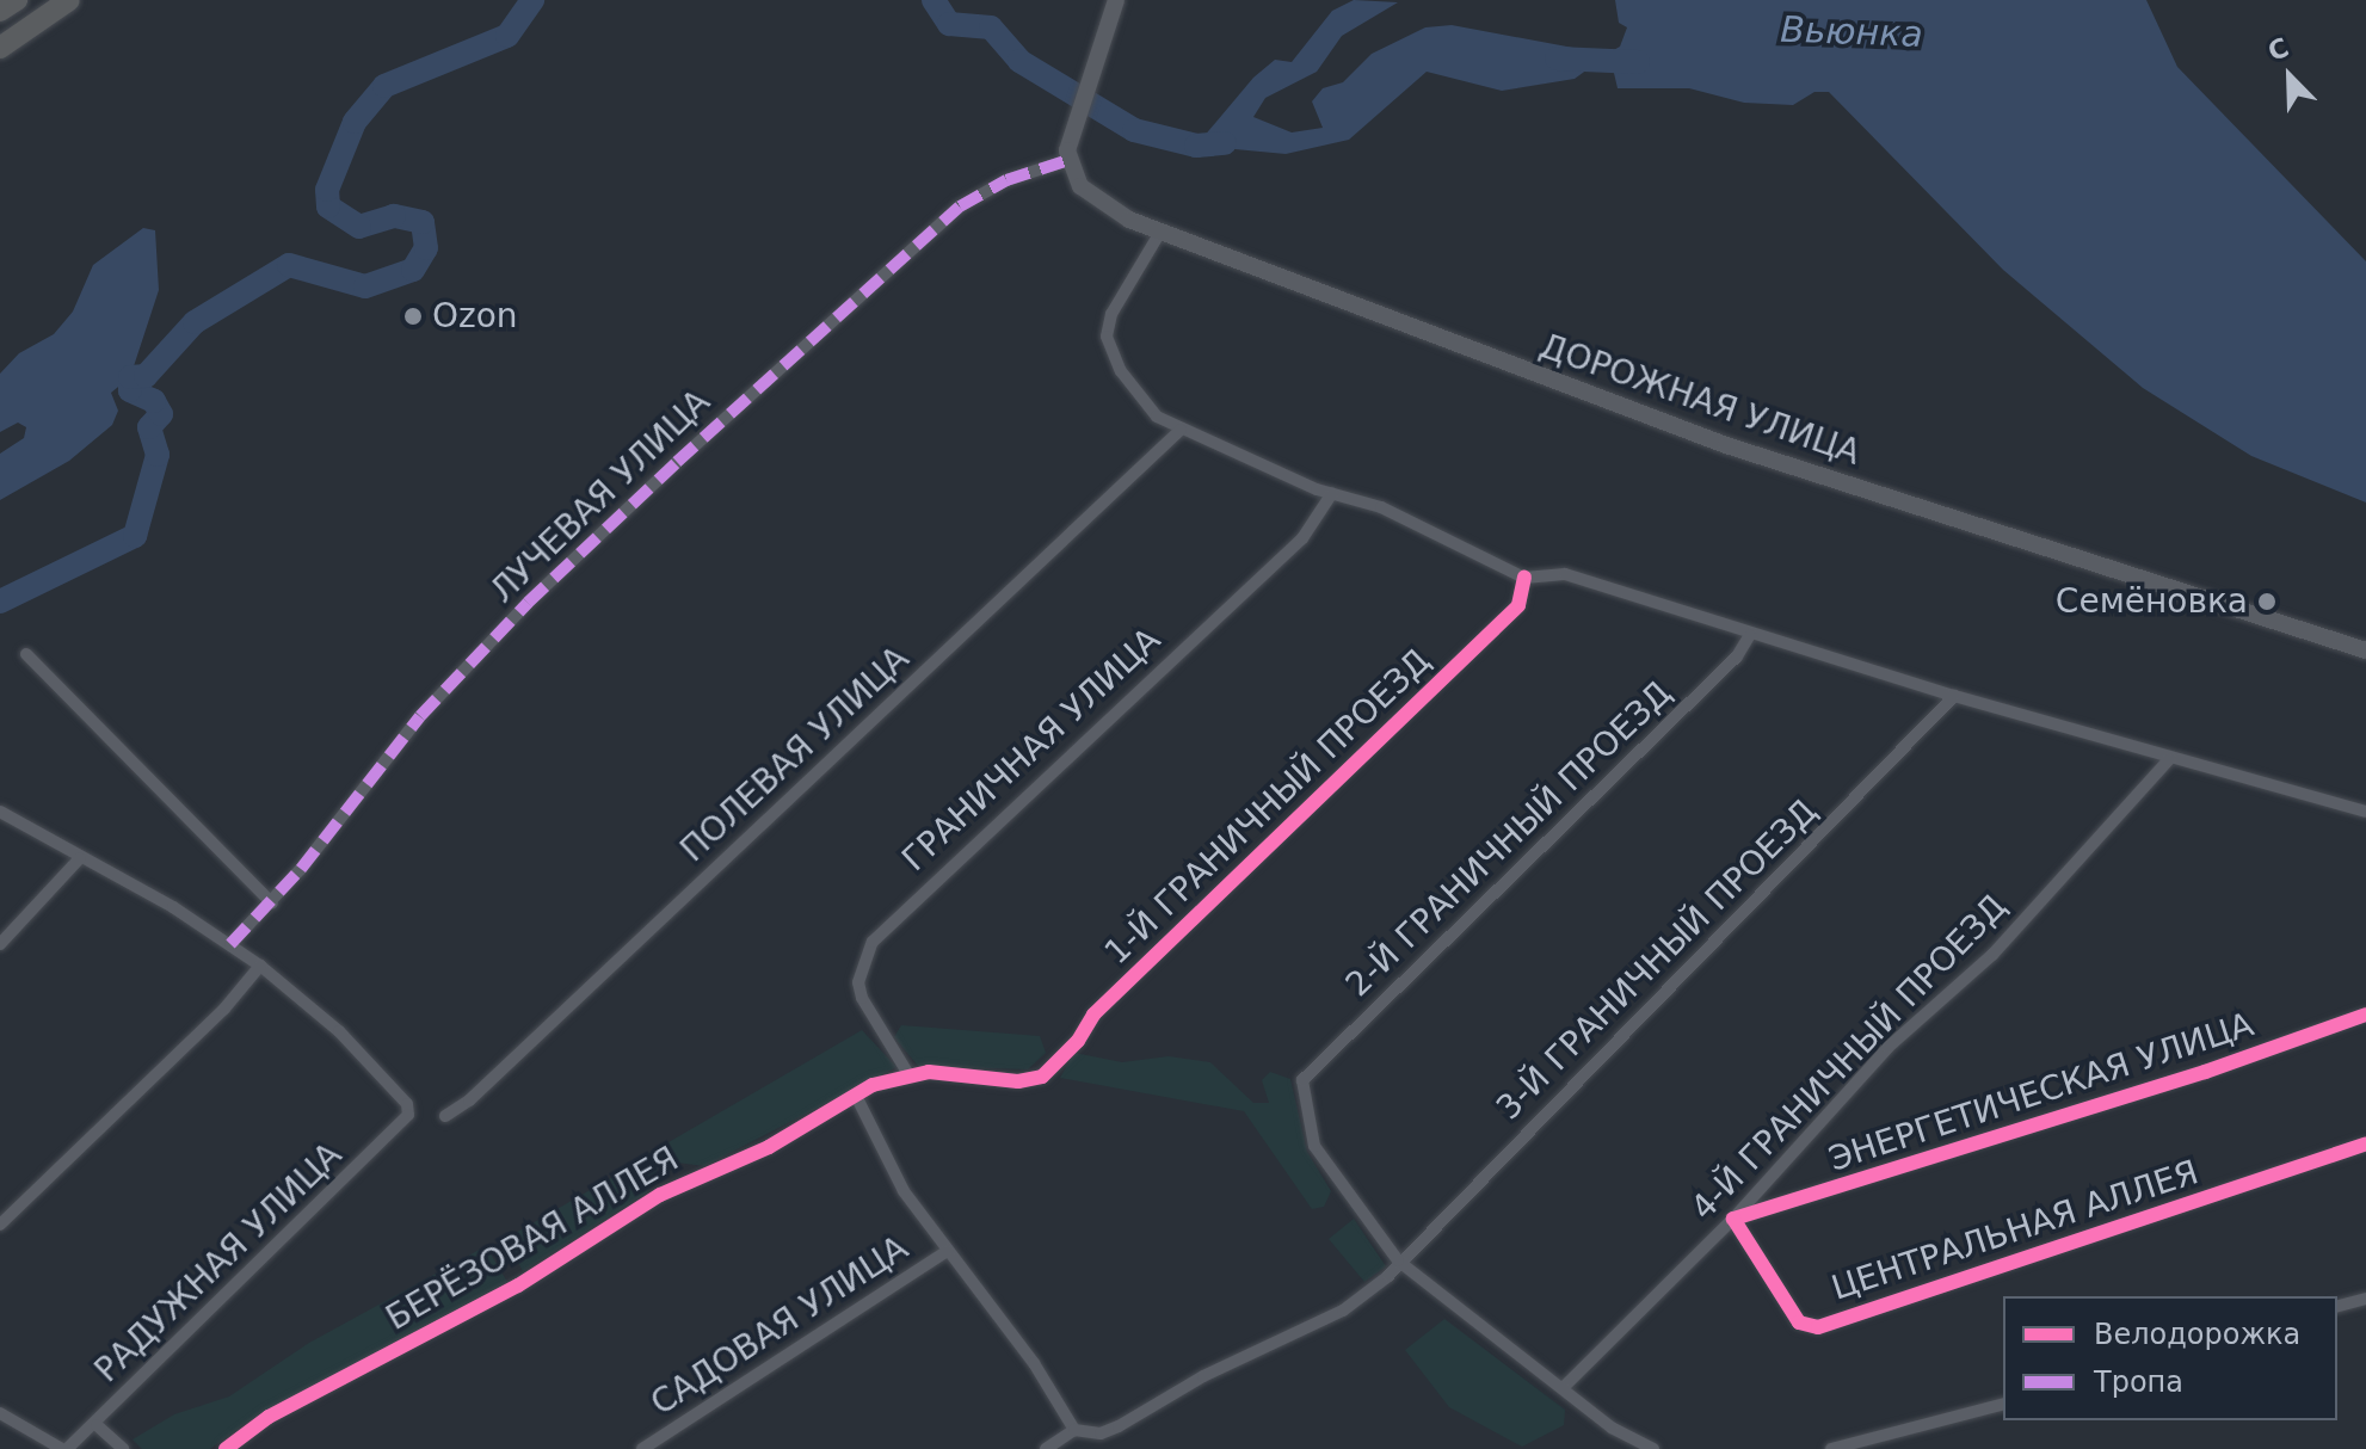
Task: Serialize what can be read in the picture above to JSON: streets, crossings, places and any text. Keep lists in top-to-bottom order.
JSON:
{
  "streets": {
    "main road": ["ДОРОЖНАЯ УЛИЦА"],
    "street": [
      "ЛУЧЕВАЯ УЛИЦА",
      "ГРАНИЧНАЯ УЛИЦА",
      "ПОЛЕВАЯ УЛИЦА",
      "1-Й ГРАНИЧНЫЙ ПРОЕЗД",
      "2-Й ГРАНИЧНЫЙ ПРОЕЗД",
      "3-Й ГРАНИЧНЫЙ ПРОЕЗД",
      "4-Й ГРАНИЧНЫЙ ПРОЕЗД",
      "ЭНЕРГЕТИЧЕСКАЯ УЛИЦА",
      "ЦЕНТРАЛЬНАЯ АЛЛЕЯ",
      "БЕРЁЗОВАЯ АЛЛЕЯ",
      "РАДУЖНАЯ УЛИЦА",
      "САДОВАЯ УЛИЦА"
    ]
  },
  "crossings": [
    ["ДОРОЖНАЯ УЛИЦА", "ЛУЧЕВАЯ УЛИЦА"],
    ["ГРАНИЧНАЯ УЛИЦА", "БЕРЁЗОВАЯ АЛЛЕЯ"],
    ["1-Й ГРАНИЧНЫЙ ПРОЕЗД", "БЕРЁЗОВАЯ АЛЛЕЯ"],
    ["2-Й ГРАНИЧНЫЙ ПРОЕЗД", "3-Й ГРАНИЧНЫЙ ПРОЕЗД"],
    ["4-Й ГРАНИЧНЫЙ ПРОЕЗД", "ЭНЕРГЕТИЧЕСКАЯ УЛИЦА"],
    ["4-Й ГРАНИЧНЫЙ ПРОЕЗД", "ЦЕНТРАЛЬНАЯ АЛЛЕЯ"],
    ["ЭНЕРГЕТИЧЕСКАЯ УЛИЦА", "ЦЕНТРАЛЬНАЯ АЛЛЕЯ"]
  ],
  "water": ["Вьюнка"],
  "places": ["Ozon", "Семёновка"],
  "legend": ["Велодорожка", "Тропа"],
  "north": "top left"
}
